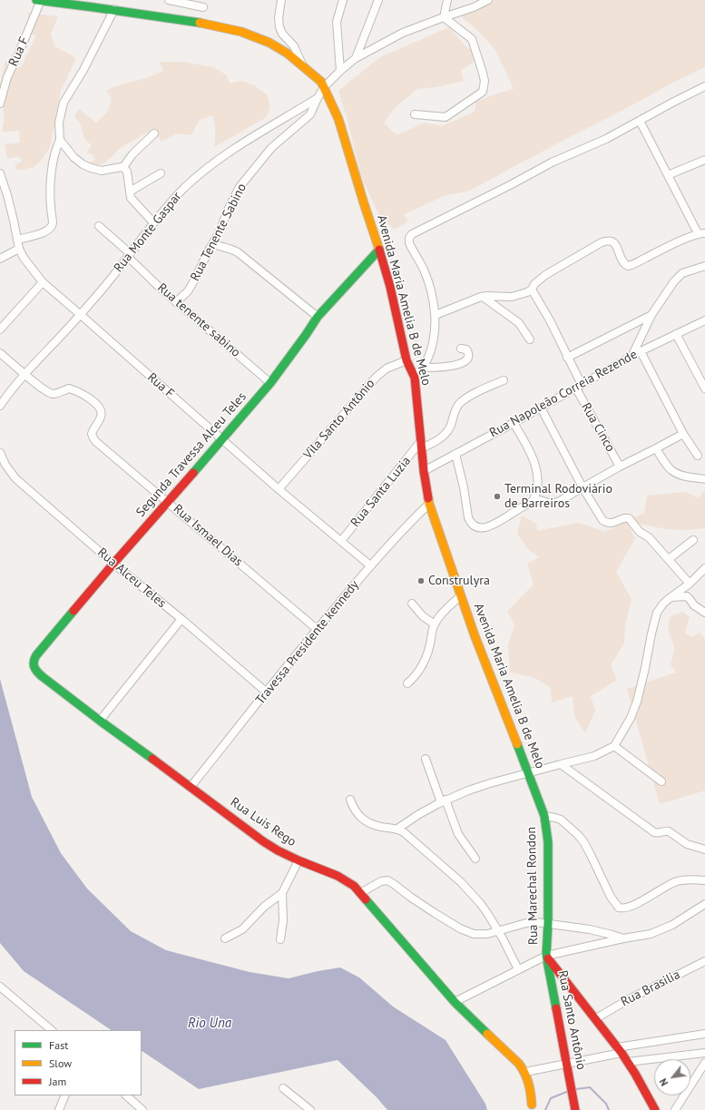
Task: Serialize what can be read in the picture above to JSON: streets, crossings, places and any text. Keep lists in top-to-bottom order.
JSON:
{
  "streets": {
    "street": [
      "Rua F",
      "Rua Monte Gaspar",
      "Rua Tenente Sabino",
      "Avenida Maria Amelia B de Melo",
      "Rua tenente sabino",
      "Rua Napoleão Correia Rezende",
      "Vila Santo Antônio",
      "Rua Cinco",
      "Segunda Travessa Alceu Teles",
      "Rua Santa Luzia",
      "Rua Ismael Dias",
      "Rua Alceu Teles",
      "Travessa Presidente kennedy",
      "Rua Luis Rego",
      "Rua Marechal Rondon",
      "Rua Brasilia",
      "Rua Santo Antônio"
    ]
  },
  "crossings": [
    ["Rua F", "Rua Monte Gaspar"],
    ["Rua F", "Avenida Maria Amelia B de Melo"],
    ["Rua F", "Vila Santo Antônio"],
    ["Rua F", "Segunda Travessa Alceu Teles"],
    ["Rua F", "Rua Santa Luzia"],
    ["Rua F", "Travessa Presidente kennedy"],
    ["Rua Monte Gaspar", "Rua Tenente Sabino"],
    ["Rua Monte Gaspar", "Rua tenente sabino"],
    ["Rua Monte Gaspar", "Rua Ismael Dias"],
    ["Rua Tenente Sabino", "Rua tenente sabino"],
    ["Avenida Maria Amelia B de Melo", "Rua Napoleão Correia Rezende"],
    ["Avenida Maria Amelia B de Melo", "Vila Santo Antônio"],
    ["Avenida Maria Amelia B de Melo", "Segunda Travessa Alceu Teles"],
    ["Avenida Maria Amelia B de Melo", "Rua Santa Luzia"],
    ["Avenida Maria Amelia B de Melo", "Travessa Presidente kennedy"],
    ["Avenida Maria Amelia B de Melo", "Rua Marechal Rondon"],
    ["Rua tenente sabino", "Segunda Travessa Alceu Teles"],
    ["Rua Napoleão Correia Rezende", "Rua Cinco"],
    ["Segunda Travessa Alceu Teles", "Rua Ismael Dias"],
    ["Segunda Travessa Alceu Teles", "Rua Alceu Teles"],
    ["Segunda Travessa Alceu Teles", "Rua Luis Rego"],
    ["Rua Ismael Dias", "Travessa Presidente kennedy"],
    ["Rua Alceu Teles", "Travessa Presidente kennedy"],
    ["Travessa Presidente kennedy", "Rua Luis Rego"],
    ["Rua Marechal Rondon", "Rua Santo Antônio"]
  ],
  "water": ["Rio Una"],
  "places": ["Terminal Rodoviário de Barreiros", "Construlyra"],
  "legend": ["Fast", "Slow", "Jam"],
  "north": "bottom left"
}
